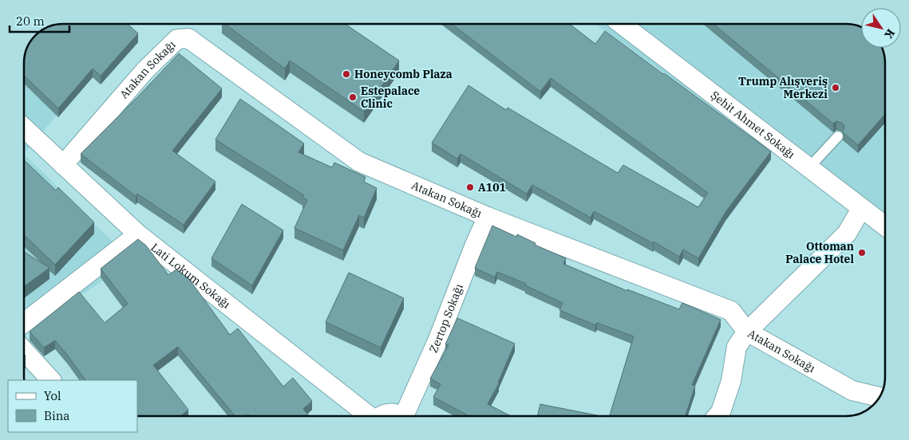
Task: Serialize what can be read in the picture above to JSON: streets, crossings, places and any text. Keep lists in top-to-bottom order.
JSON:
{
  "streets": {
    "street": [
      "Atakan Sokağı",
      "Şehit Ahmet Sokağı",
      "Lati Lokum Sokağı",
      "Zertop Sokağı"
    ]
  },
  "crossings": [
    ["Atakan Sokağı", "Lati Lokum Sokağı"],
    ["Atakan Sokağı", "Zertop Sokağı"]
  ],
  "places": [
    "Honeycomb Plaza",
    "Trump Alışveriş Merkezi",
    "Estepalace Clinic",
    "A101",
    "Ottoman Palace Hotel"
  ],
  "legend": ["Yol", "Bina"],
  "scale_bar": "20 m",
  "north": "bottom right"
}
